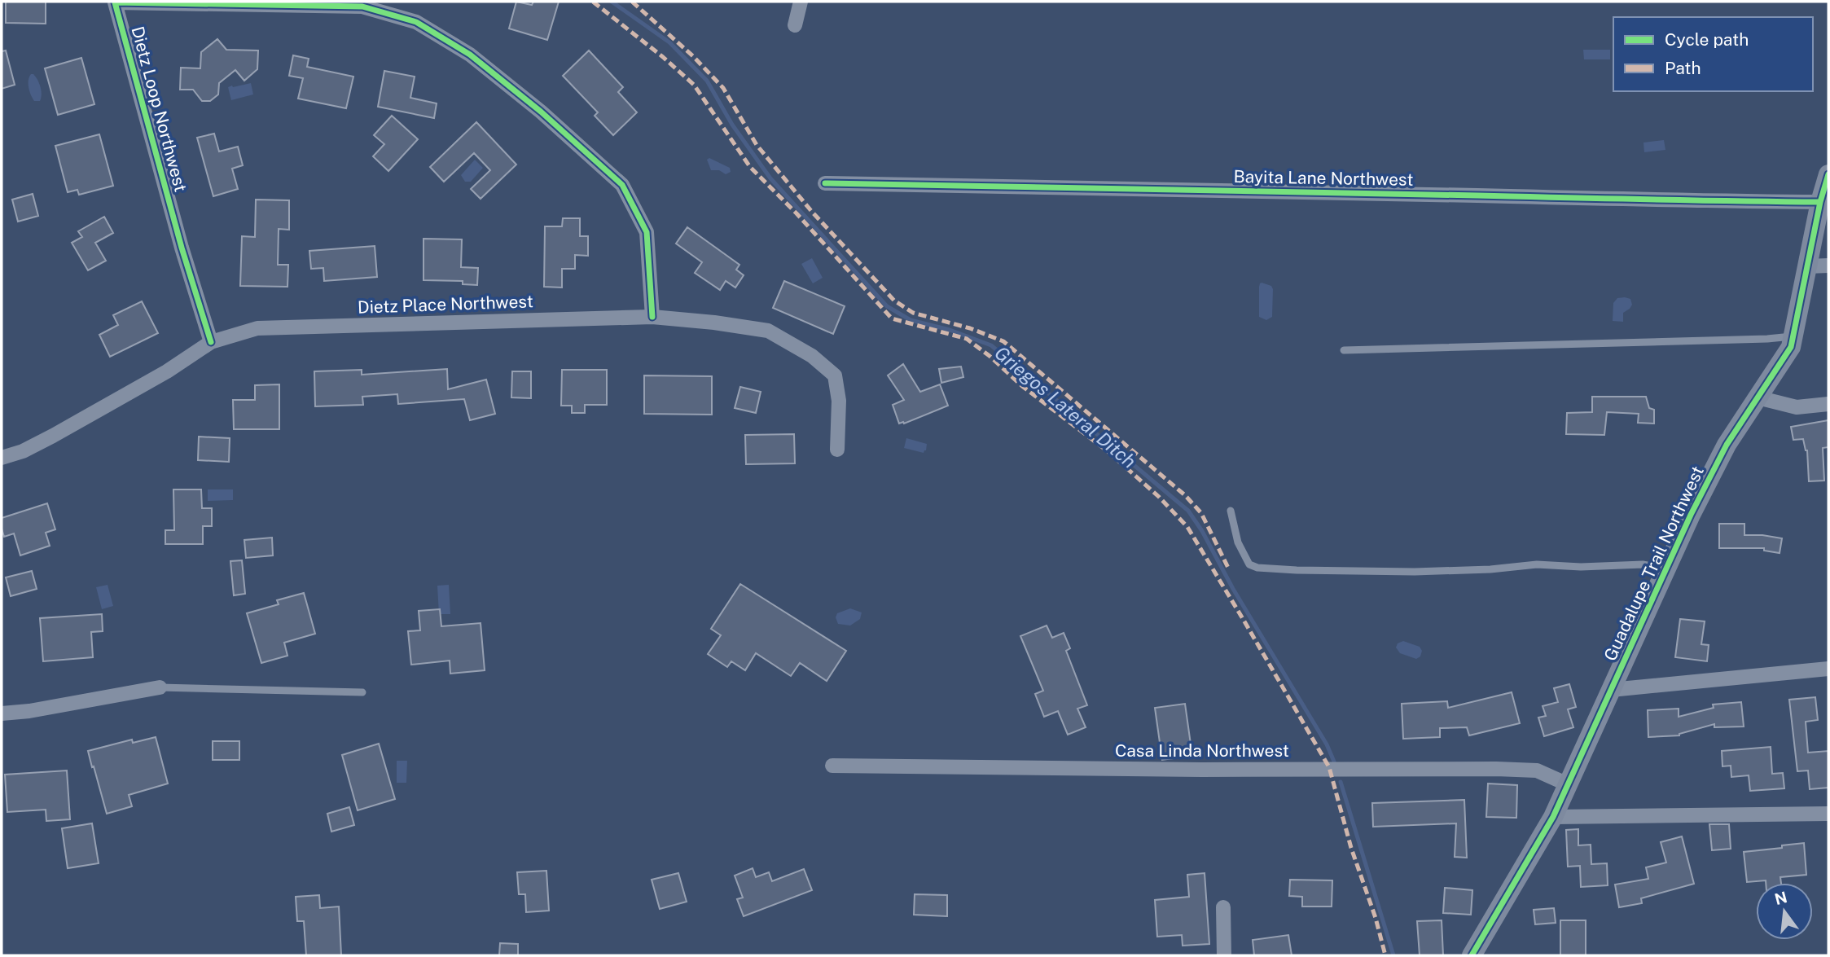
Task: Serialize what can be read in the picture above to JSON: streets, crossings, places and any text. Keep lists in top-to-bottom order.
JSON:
{
  "streets": {
    "street": [
      "Dietz Loop Northwest",
      "Bayita Lane Northwest",
      "Dietz Place Northwest",
      "Guadalupe Trail Northwest",
      "Casa Linda Northwest"
    ]
  },
  "crossings": [
    ["Dietz Loop Northwest", "Dietz Place Northwest"],
    ["Bayita Lane Northwest", "Guadalupe Trail Northwest"],
    ["Guadalupe Trail Northwest", "Casa Linda Northwest"]
  ],
  "water": ["Griegos Lateral Ditch"],
  "legend": ["Cycle path", "Path"],
  "north": "top"
}
